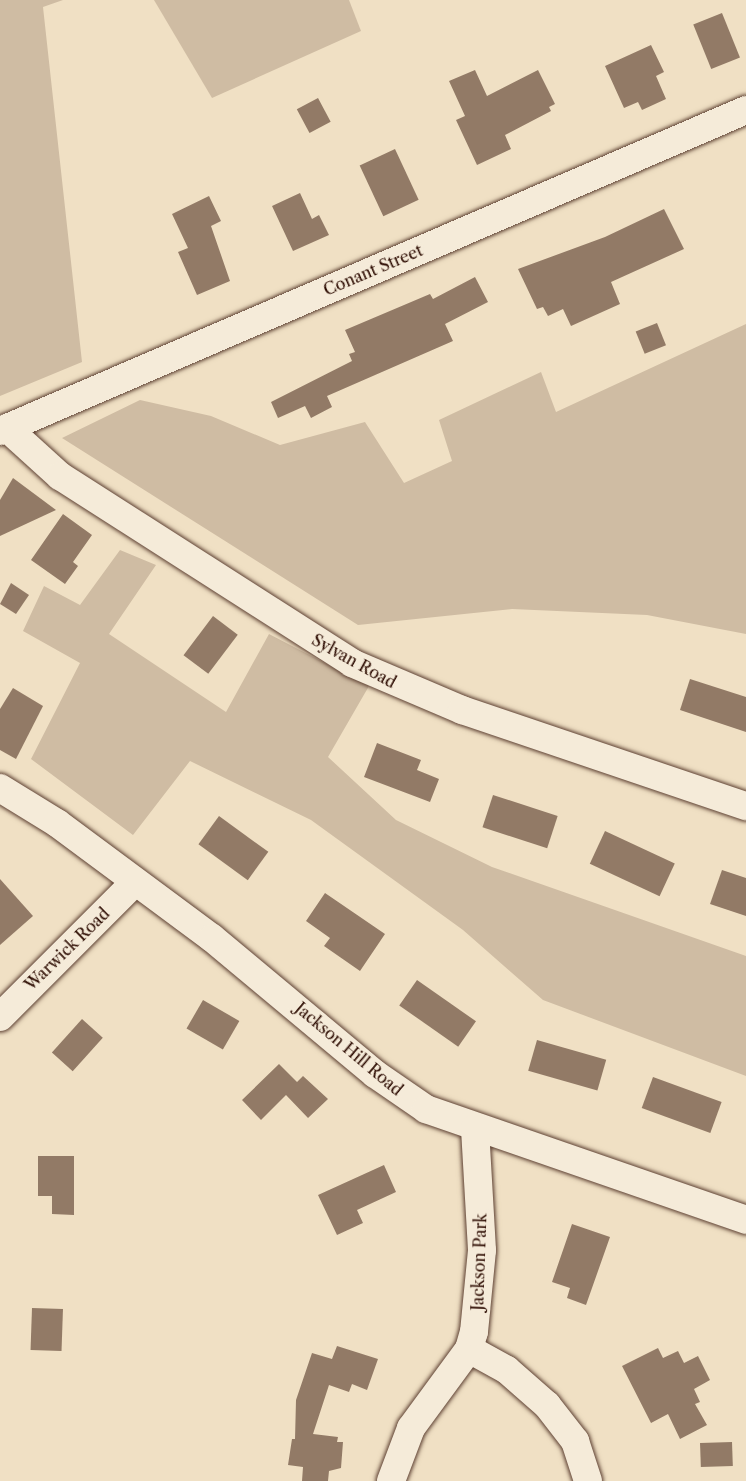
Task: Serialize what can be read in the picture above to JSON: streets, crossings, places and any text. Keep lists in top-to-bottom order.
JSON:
{
  "streets": {
    "street": [
      "Conant Street",
      "Sylvan Road",
      "Warwick Road",
      "Jackson Hill Road",
      "Jackson Park"
    ]
  },
  "crossings": [
    ["Conant Street", "Sylvan Road"],
    ["Warwick Road", "Jackson Hill Road"],
    ["Jackson Hill Road", "Jackson Park"]
  ]
}
